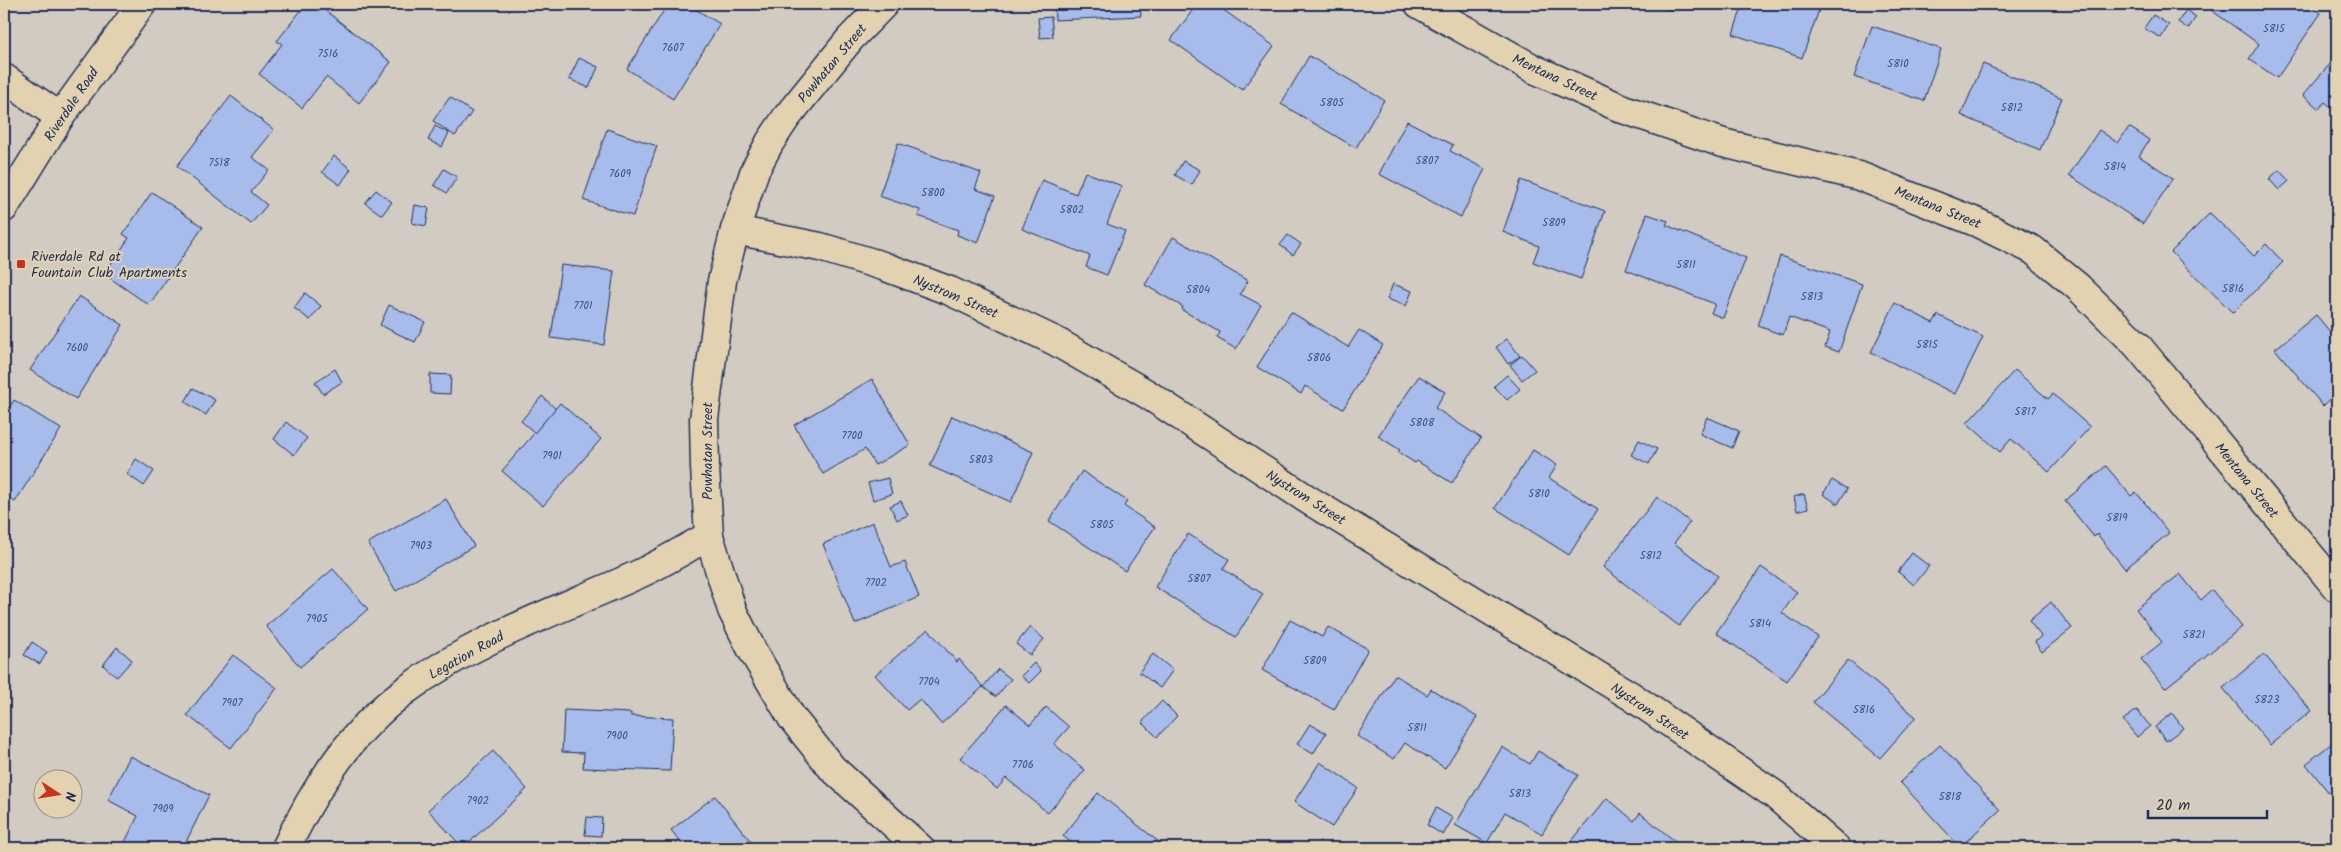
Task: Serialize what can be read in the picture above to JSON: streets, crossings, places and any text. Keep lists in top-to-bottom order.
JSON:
{
  "streets": {
    "street": [
      "Powhatan Street",
      "Mentana Street",
      "Riverdale Road",
      "Nystrom Street",
      "Legation Road"
    ]
  },
  "crossings": [
    ["Powhatan Street", "Nystrom Street"],
    ["Powhatan Street", "Legation Road"]
  ],
  "places": {
    "transit": ["Riverdale Rd at Fountain Club Apartments"]
  },
  "house_numbers": [
    "5815",
    "7607",
    "7516",
    "5810",
    "5805",
    "5812",
    "5807",
    "7518",
    "5814",
    "7609",
    "5800",
    "5802",
    "5809",
    "5811",
    "5816",
    "5804",
    "5813",
    "7701",
    "5815",
    "7600",
    "5806",
    "5817",
    "5808",
    "7700",
    "7901",
    "5803",
    "5810",
    "5819",
    "5805",
    "7903",
    "5812",
    "5807",
    "7702",
    "7905",
    "5814",
    "5821",
    "5809",
    "7704",
    "5823",
    "7907",
    "5816",
    "5811",
    "7900",
    "7706",
    "5813",
    "5818",
    "7902",
    "7909"
  ],
  "scale_bar": "20 m",
  "north": "right"
}
